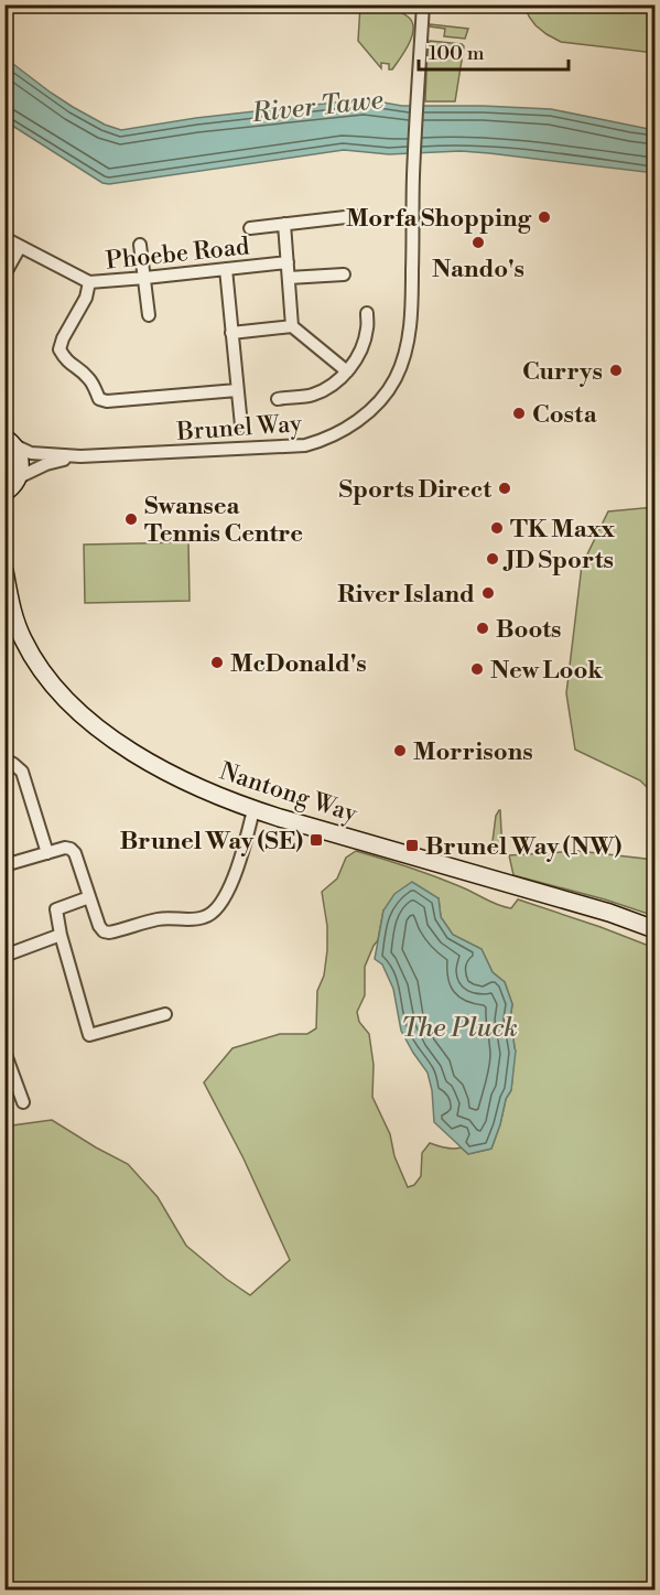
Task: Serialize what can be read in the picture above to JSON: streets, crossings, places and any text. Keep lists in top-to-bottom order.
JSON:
{
  "streets": {
    "street": ["Phoebe Road", "Brunel Way", "Nantong Way"]
  },
  "water": ["River Tawe", "The Pluck"],
  "places": {
    "other": [
      "Morfa Shopping",
      "Nando's",
      "Currys",
      "Costa",
      "Sports Direct",
      "Swansea Tennis Centre",
      "TK Maxx",
      "JD Sports",
      "River Island",
      "Boots",
      "McDonald's",
      "New Look",
      "Morrisons"
    ],
    "transit": ["Brunel Way (SE)", "Brunel Way (NW)"]
  },
  "scale_bar": "100 m"
}
